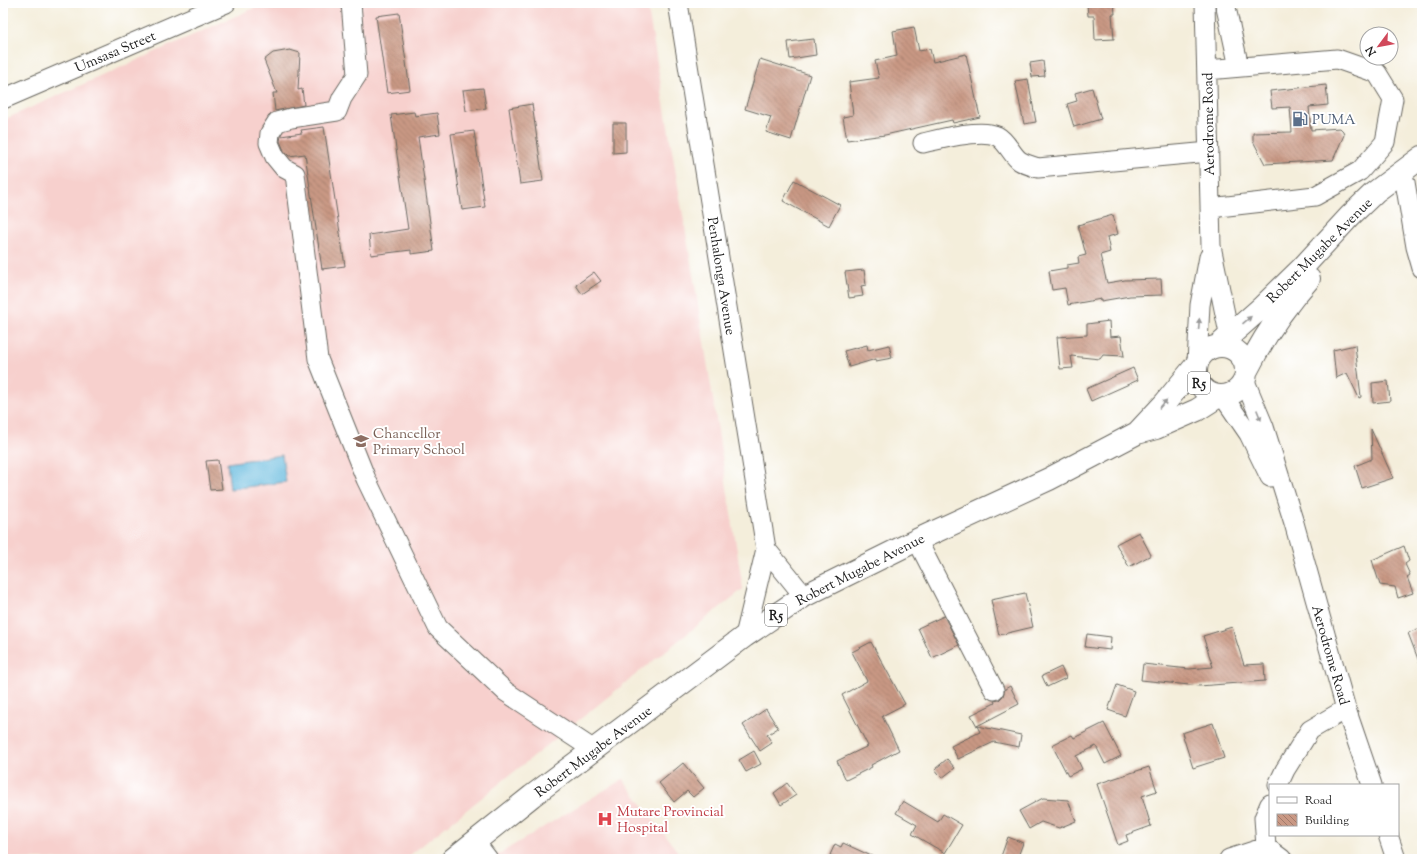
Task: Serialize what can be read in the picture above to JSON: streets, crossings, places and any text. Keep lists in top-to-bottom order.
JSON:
{
  "streets": {
    "highway": ["Robert Mugabe Avenue", "R5"],
    "street": ["Umsasa Street", "Aerodrome Road", "Penhalonga Avenue"]
  },
  "crossings": [
    ["Aerodrome Road", "Robert Mugabe Avenue"],
    ["Aerodrome Road", "R5"],
    ["Robert Mugabe Avenue", "Penhalonga Avenue"],
    ["Robert Mugabe Avenue", "R5"]
  ],
  "places": {
    "fuel station": ["PUMA"],
    "school or university": ["Chancellor Primary School"],
    "hospital": ["Mutare Provincial Hospital"]
  },
  "legend": ["Road", "Building"],
  "north": "bottom left"
}
